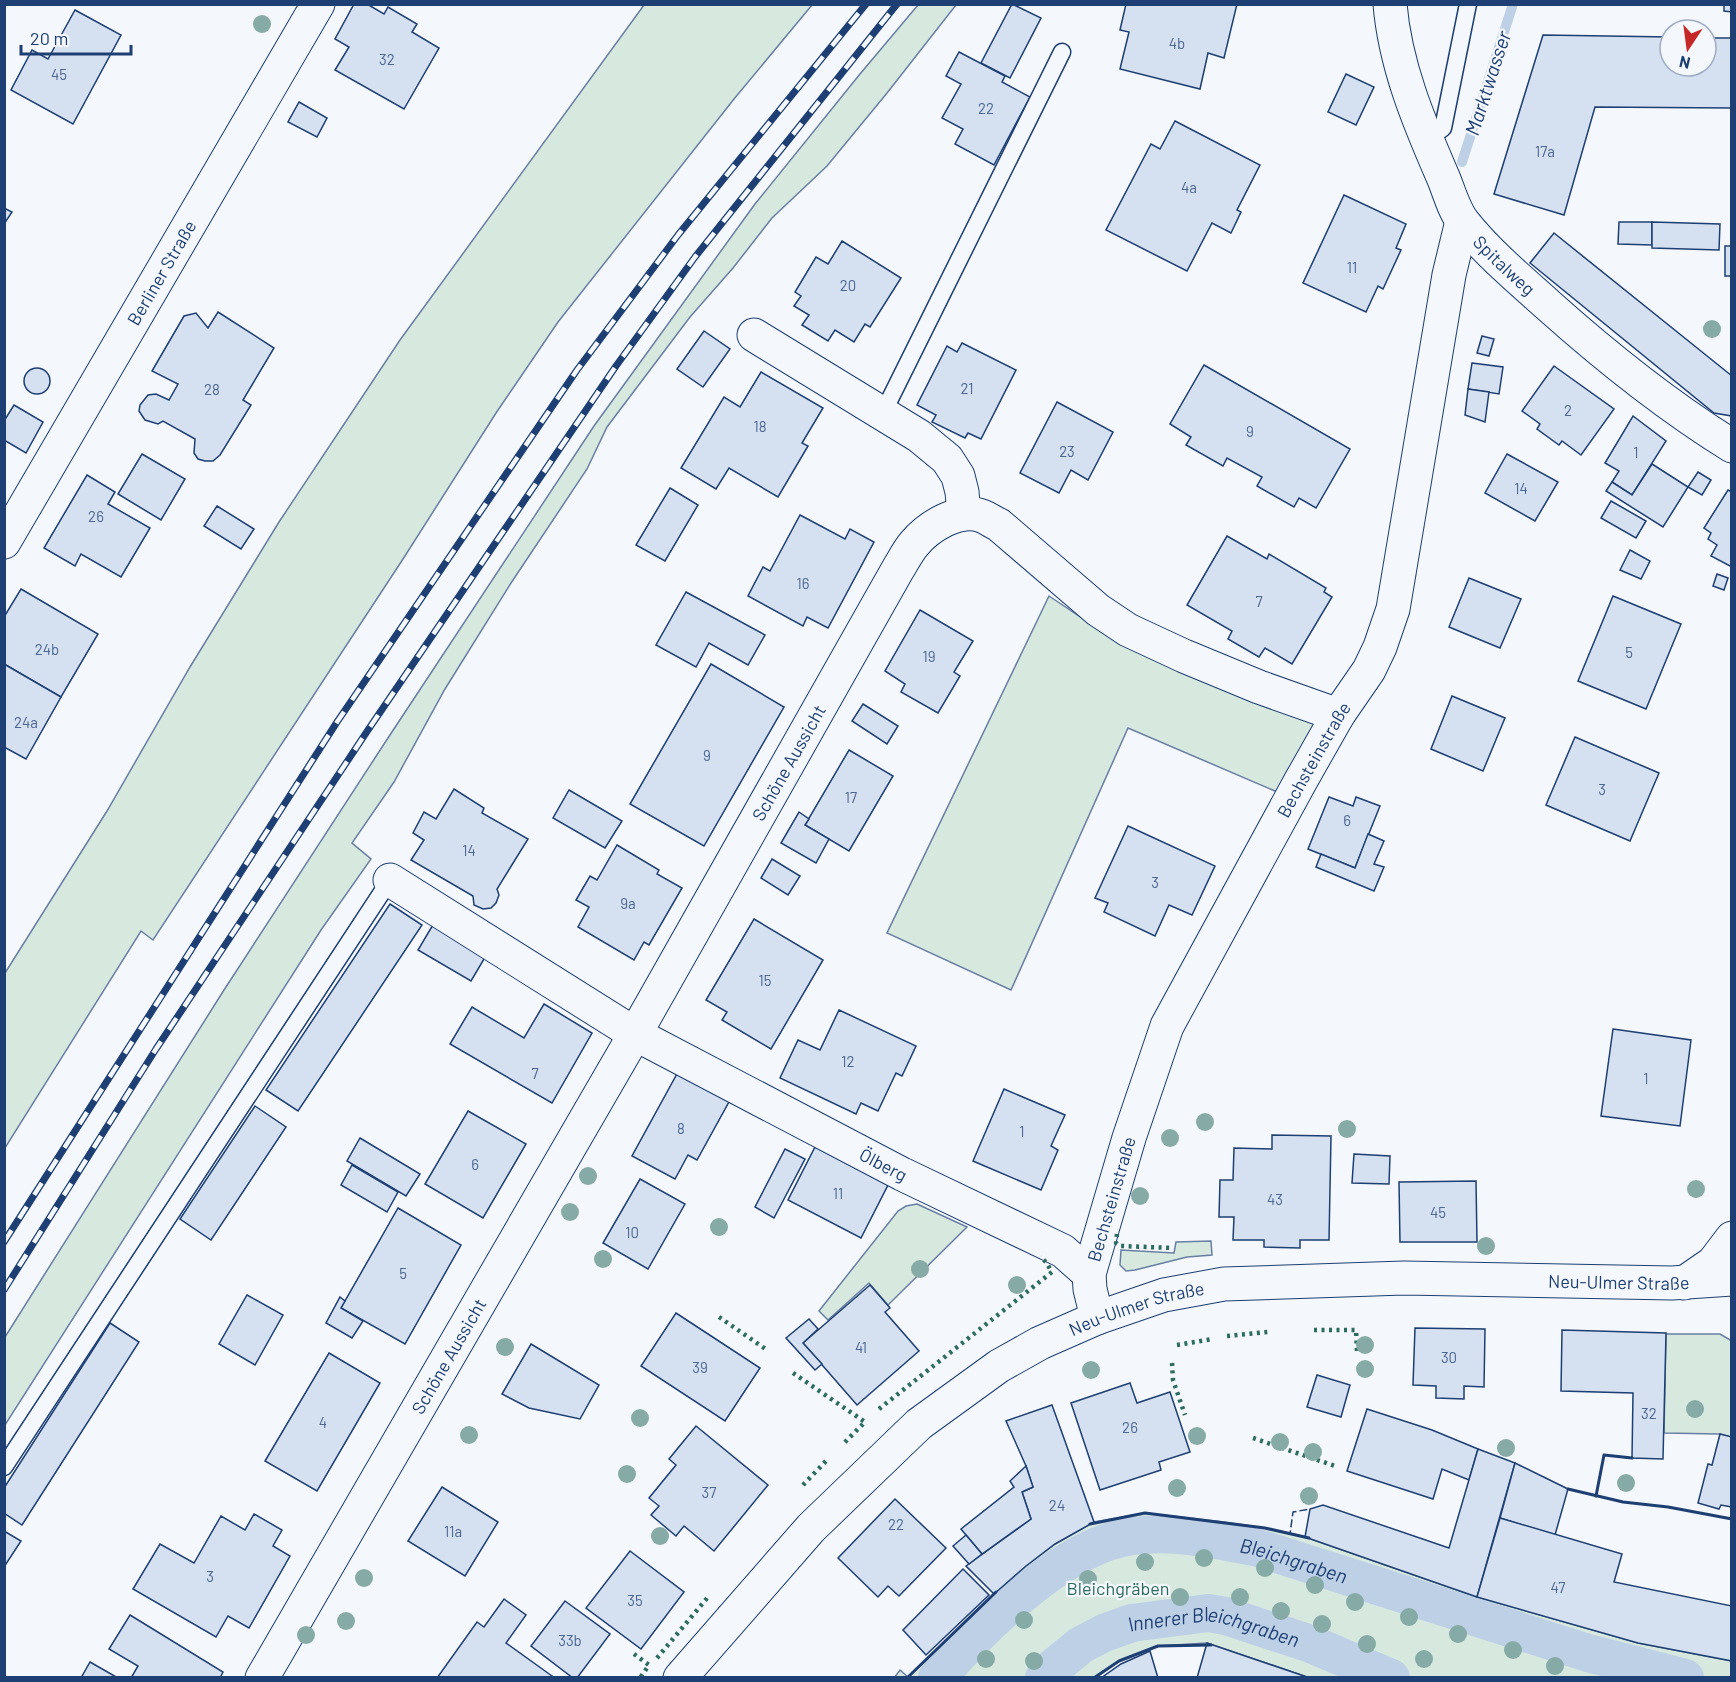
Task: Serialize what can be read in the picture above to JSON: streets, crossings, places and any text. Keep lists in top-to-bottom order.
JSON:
{
  "streets": {
    "street": [
      "Spitalweg",
      "Berliner Straße",
      "Bechsteinstraße",
      "Schöne Aussicht",
      "Ölberg",
      "Neu-Ulmer Straße"
    ]
  },
  "crossings": [
    ["Spitalweg", "Bechsteinstraße"],
    ["Bechsteinstraße", "Ölberg"],
    ["Schöne Aussicht", "Ölberg"]
  ],
  "water": ["Marktwasser", "Bleichgraben", "Innerer Bleichgraben"],
  "parks": ["Bleichgräben"],
  "house_numbers": [
    "4b",
    "32",
    "45",
    "22",
    "17a",
    "4a",
    "11",
    "20",
    "21",
    "28",
    "2",
    "18",
    "9",
    "23",
    "1",
    "14",
    "26",
    "16",
    "7",
    "24b",
    "5",
    "19",
    "24a",
    "9",
    "3",
    "17",
    "6",
    "14",
    "3",
    "9a",
    "15",
    "12",
    "7",
    "1",
    "8",
    "1",
    "6",
    "11",
    "43",
    "45",
    "10",
    "5",
    "41",
    "30",
    "39",
    "32",
    "4",
    "26",
    "37",
    "24",
    "22",
    "11a",
    "3",
    "47",
    "35",
    "33b"
  ],
  "scale_bar": "20 m",
  "north": "bottom"
}
